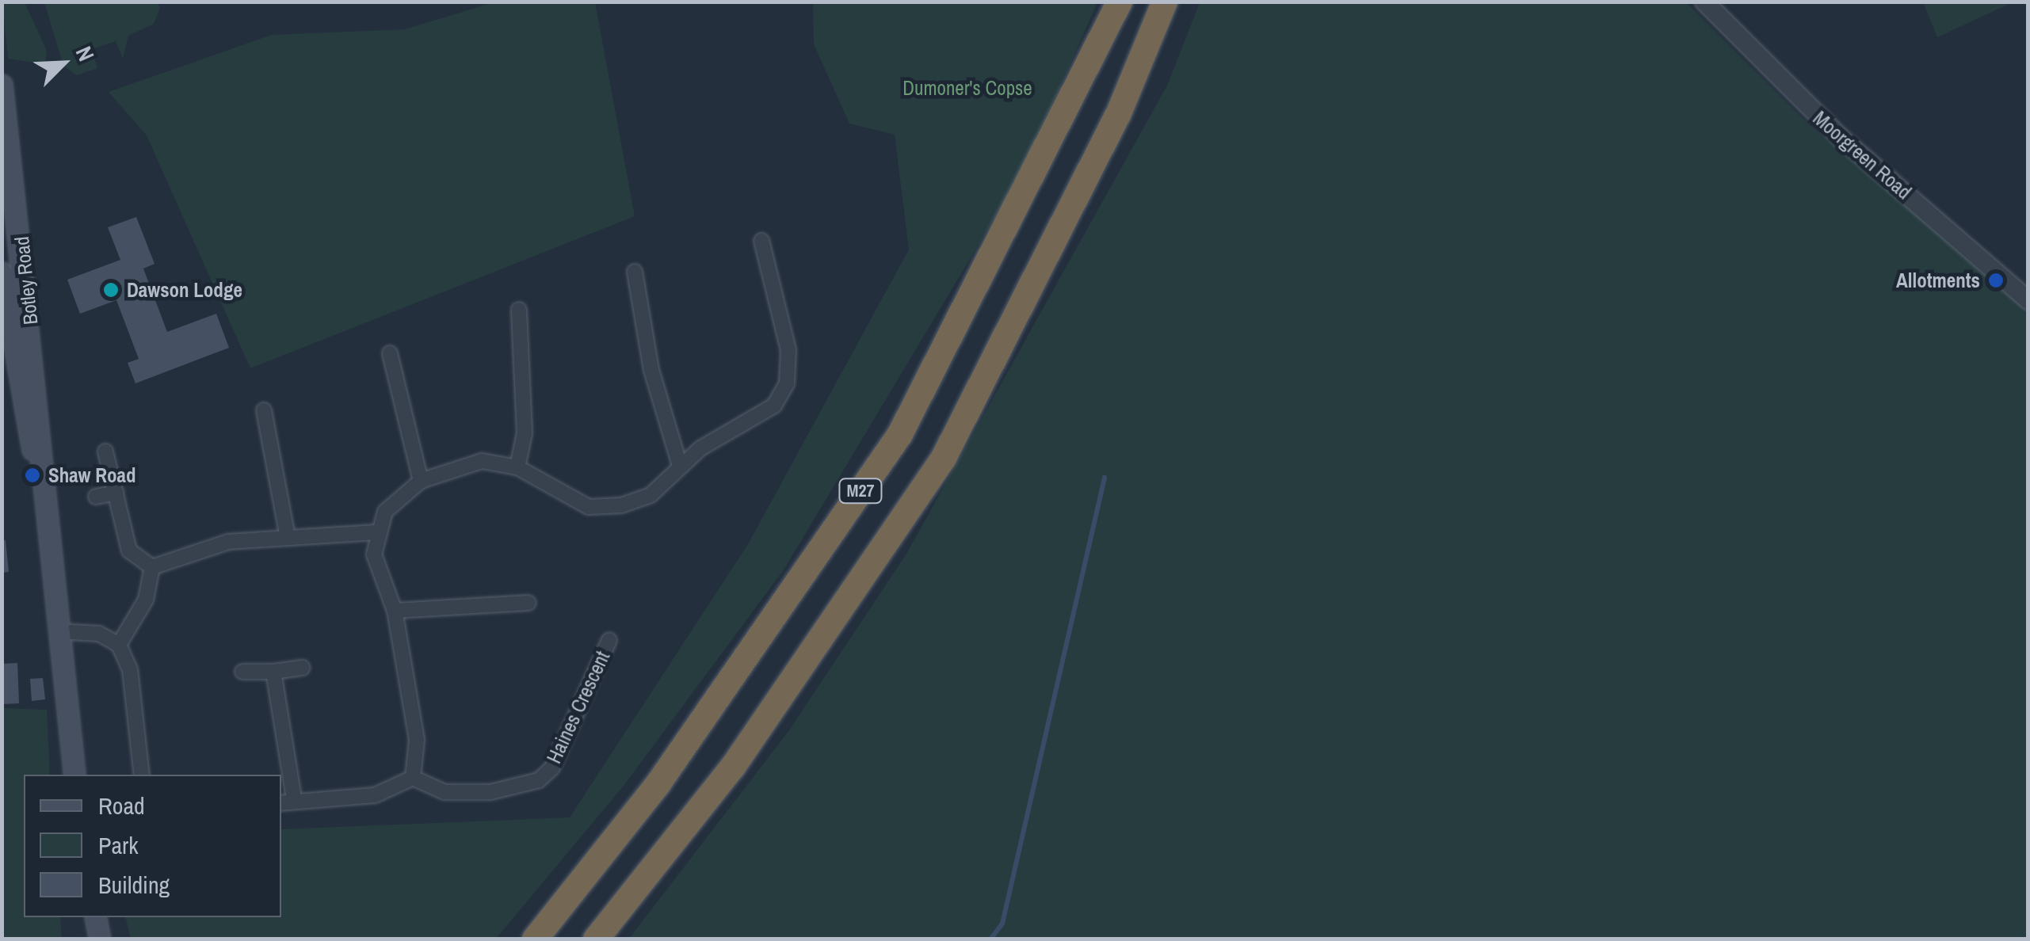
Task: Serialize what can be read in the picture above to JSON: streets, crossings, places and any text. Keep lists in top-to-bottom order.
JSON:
{
  "streets": {
    "highway": ["M27"],
    "main road": ["Botley Road"],
    "street": ["Moorgreen Road", "Haines Crescent"]
  },
  "parks": ["Dumoner's Copse"],
  "places": ["Allotments", "Dawson Lodge", "Shaw Road"],
  "legend": ["Road", "Park", "Building"],
  "north": "top right"
}
